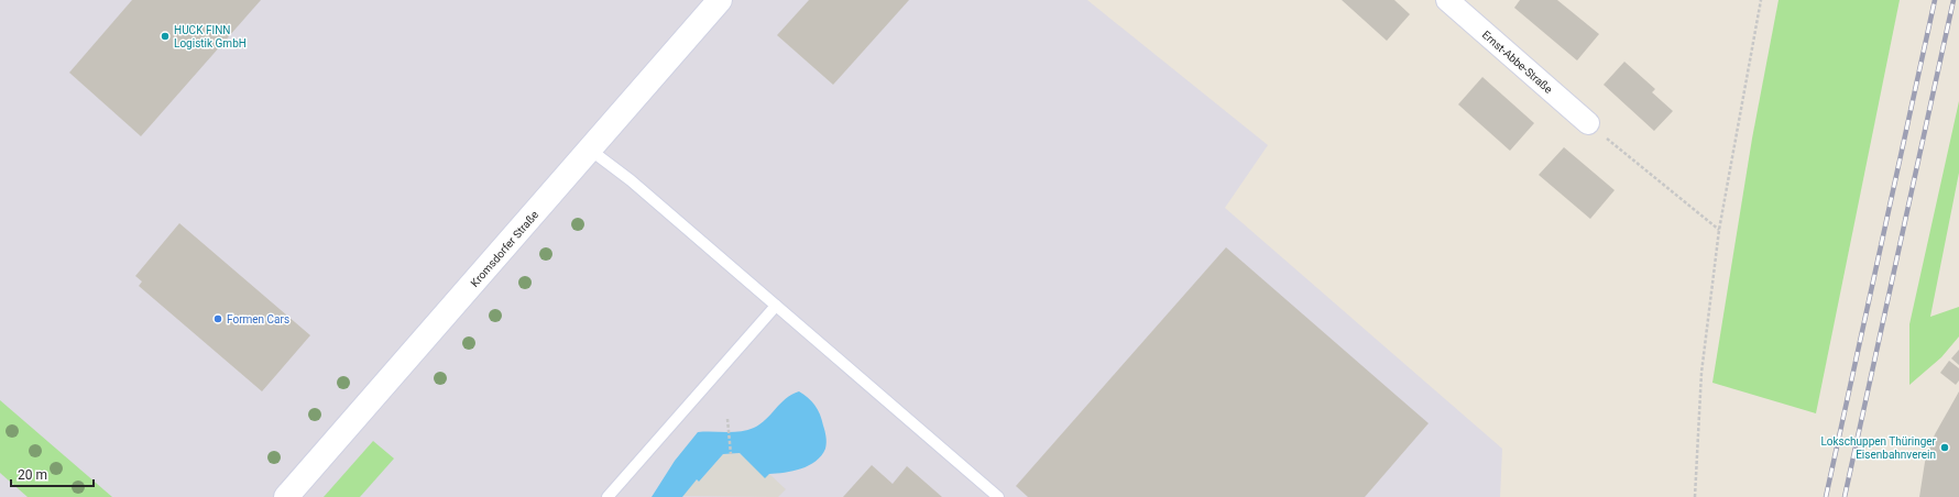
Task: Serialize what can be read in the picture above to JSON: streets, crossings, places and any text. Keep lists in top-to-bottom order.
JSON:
{
  "streets": {
    "street": ["Ernst-Abbe-Straße", "Kromsdorfer Straße"]
  },
  "places": ["HUCK FINN Logistik GmbH", "Formen Cars", "Lokschuppen Thüringer Eisenbahnverein"],
  "scale_bar": "20 m"
}
